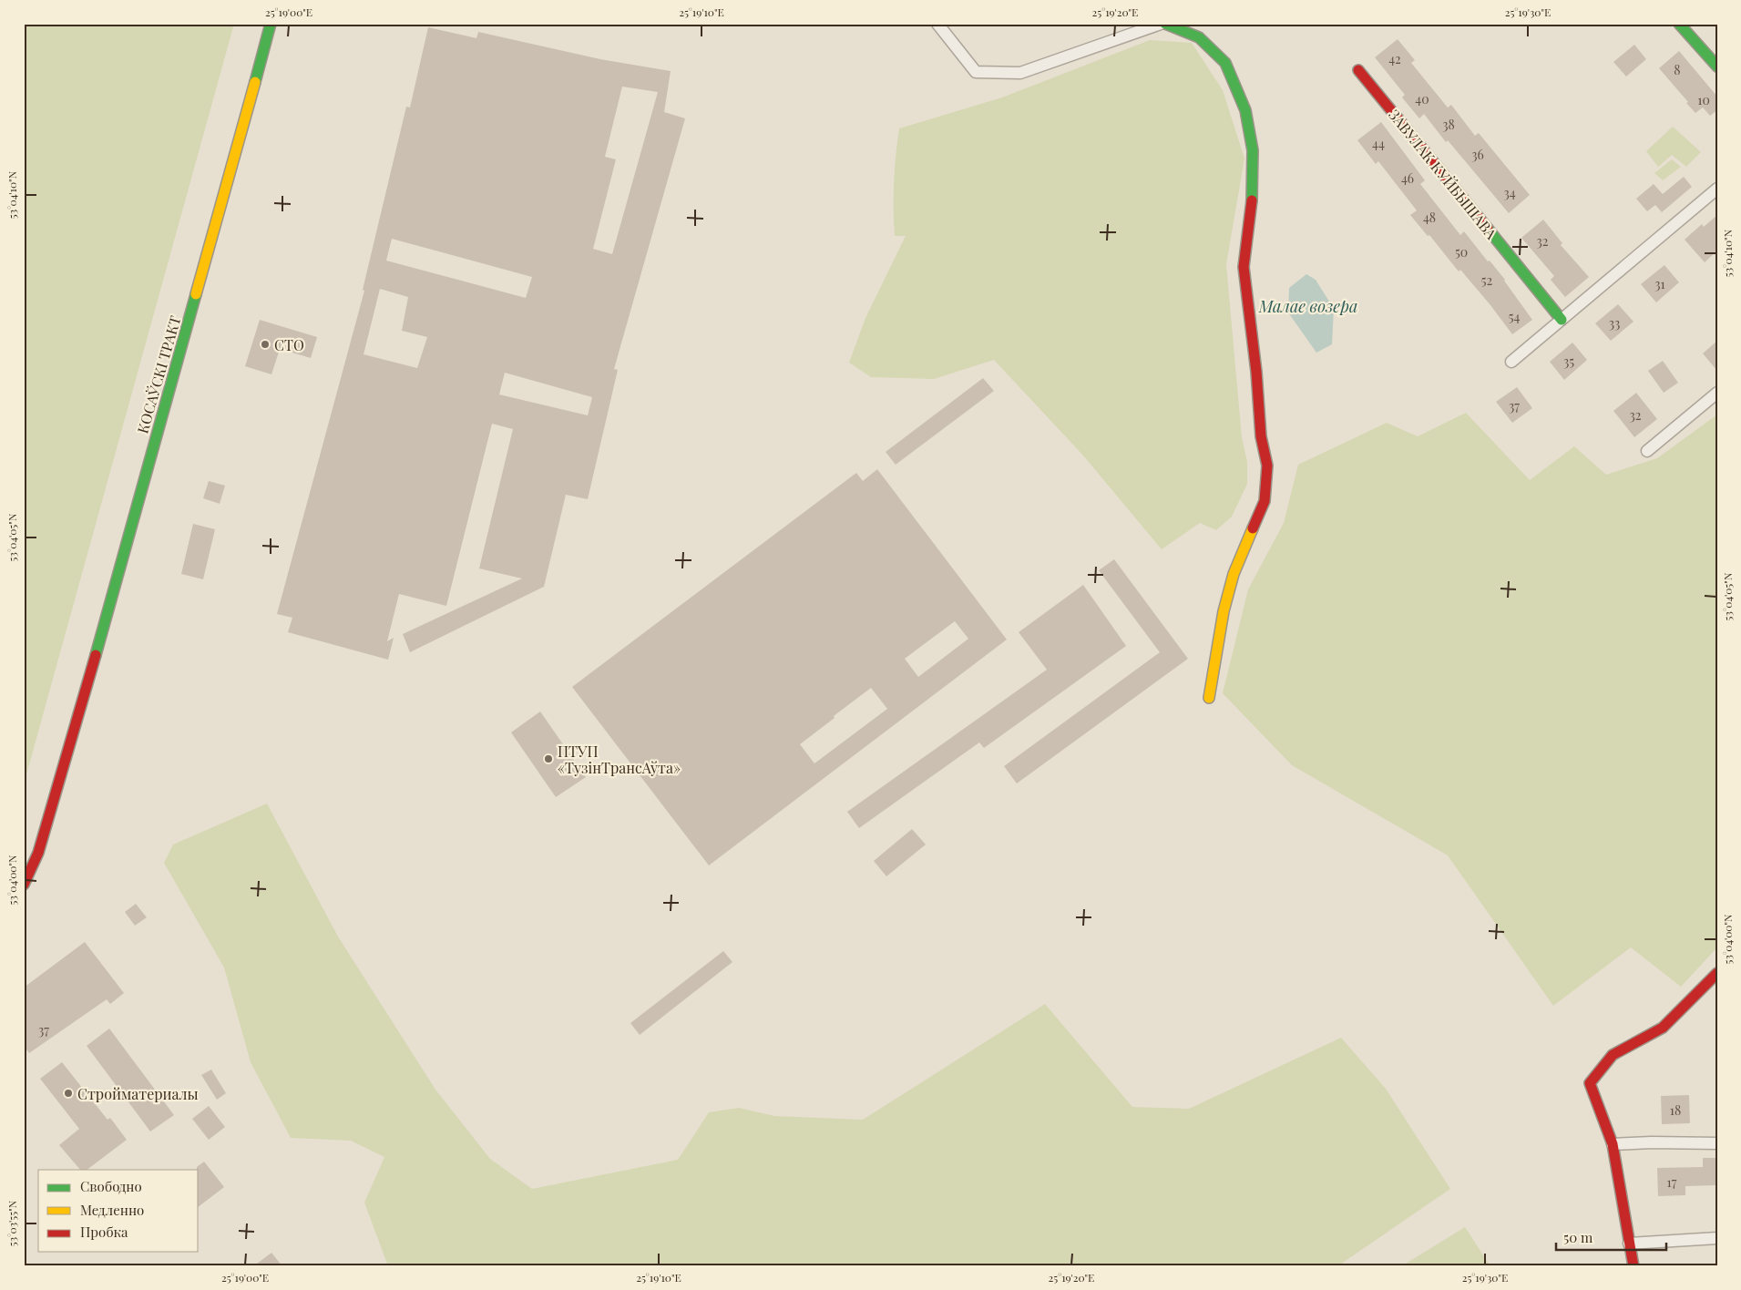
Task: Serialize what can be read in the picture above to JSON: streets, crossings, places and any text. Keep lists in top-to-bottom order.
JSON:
{
  "streets": {
    "street": ["ЗАВУЛАК КУЙБЫШАВА", "КОСАЎСКІ ТРАКТ"]
  },
  "water": ["Малае возера"],
  "places": ["СТО", "ПТУП «ТузінТрансАўта»", "Стройматериалы"],
  "house_numbers": [
    "42",
    "8",
    "40",
    "10",
    "38",
    "44",
    "36",
    "46",
    "34",
    "48",
    "32",
    "50",
    "52",
    "31",
    "54",
    "33",
    "35",
    "37",
    "32",
    "37",
    "18",
    "17"
  ],
  "legend": ["Свободно", "Медленно", "Пробка"],
  "scale_bar": "50 m",
  "coordinates": [
    "25°19'00\"E",
    "25°19'10\"E",
    "25°19'20\"E",
    "25°19'30\"E",
    "53°04'10\"N",
    "53°04'05\"N",
    "53°04'00\"N",
    "53°03'55\"N"
  ]
}
